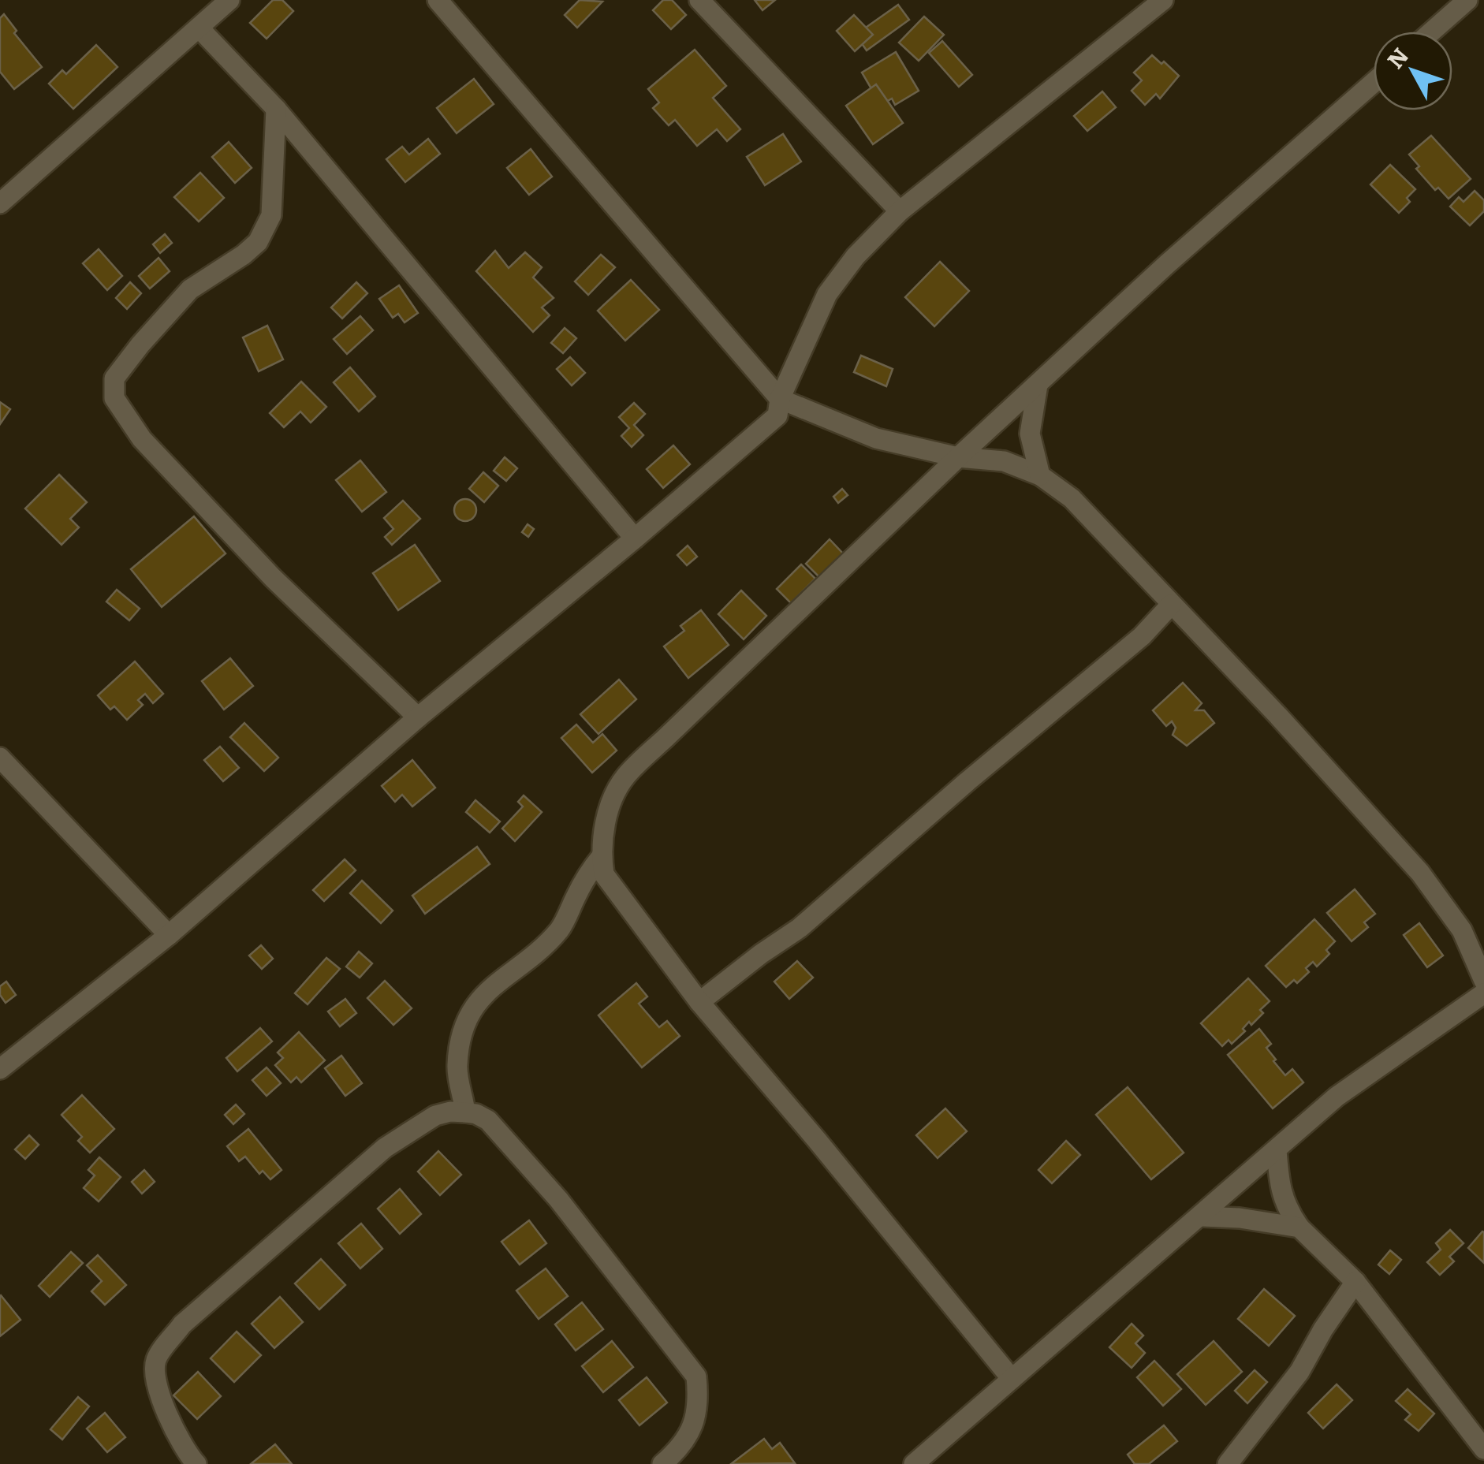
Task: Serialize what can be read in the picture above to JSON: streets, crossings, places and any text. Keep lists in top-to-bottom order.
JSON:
{
  "north": "top left"
}
